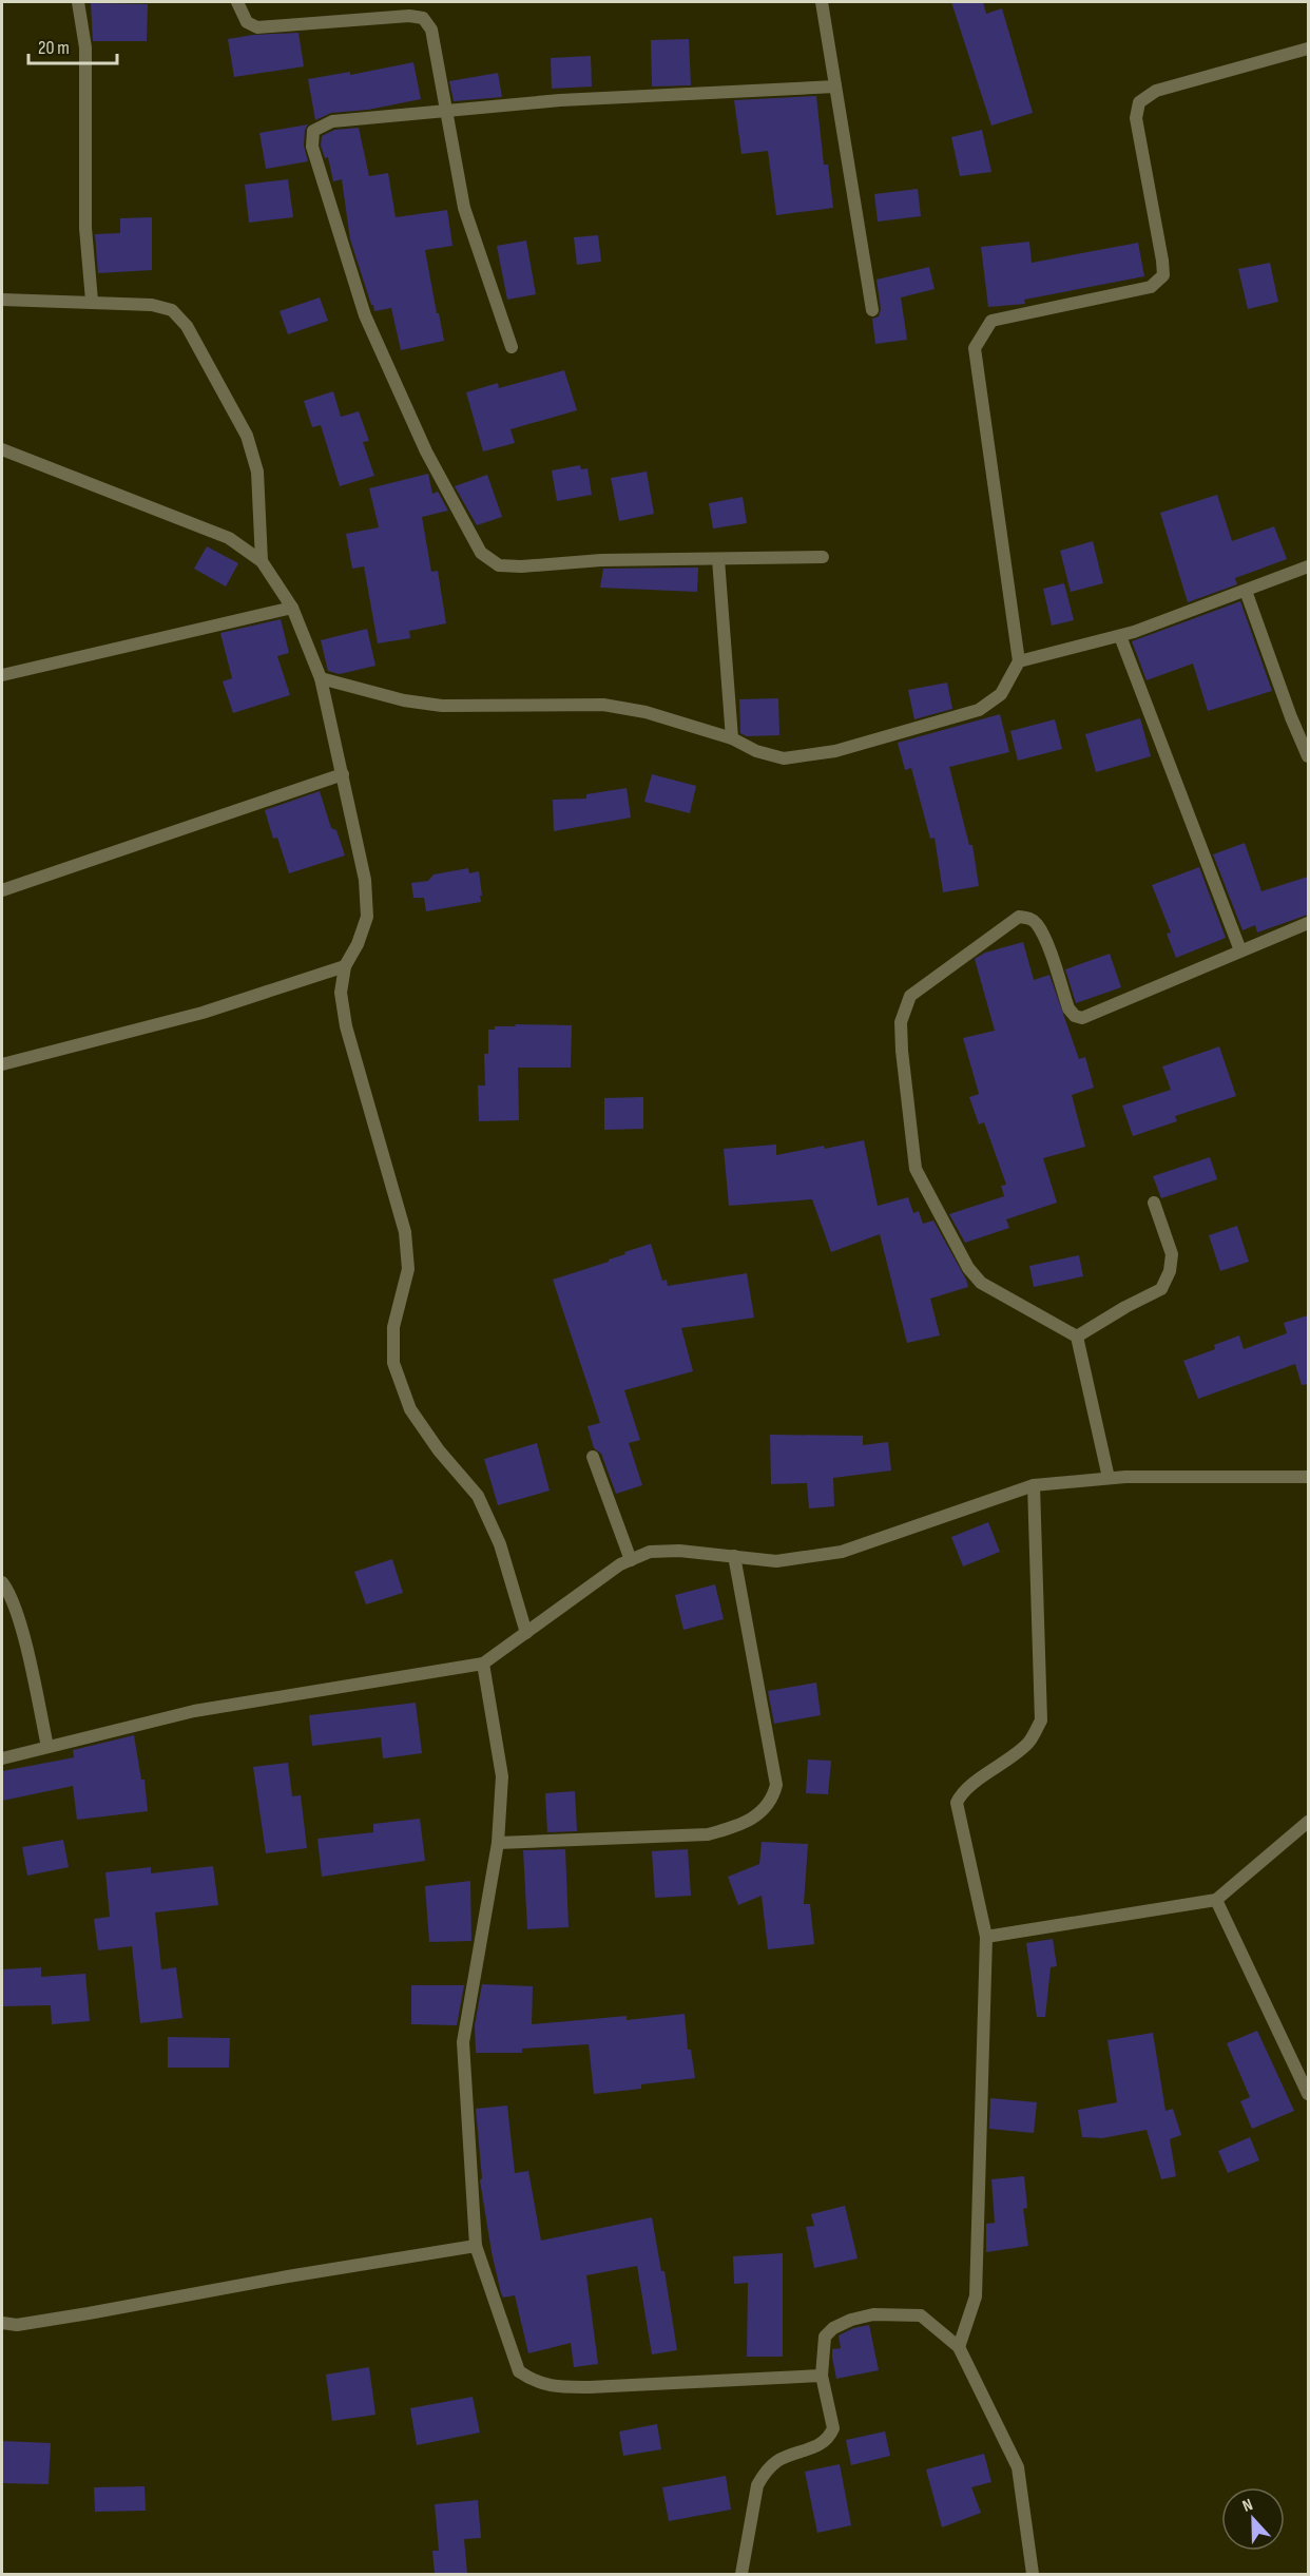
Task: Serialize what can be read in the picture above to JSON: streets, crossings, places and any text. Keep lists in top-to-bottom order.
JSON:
{
  "scale_bar": "20 m",
  "north": "top"
}
